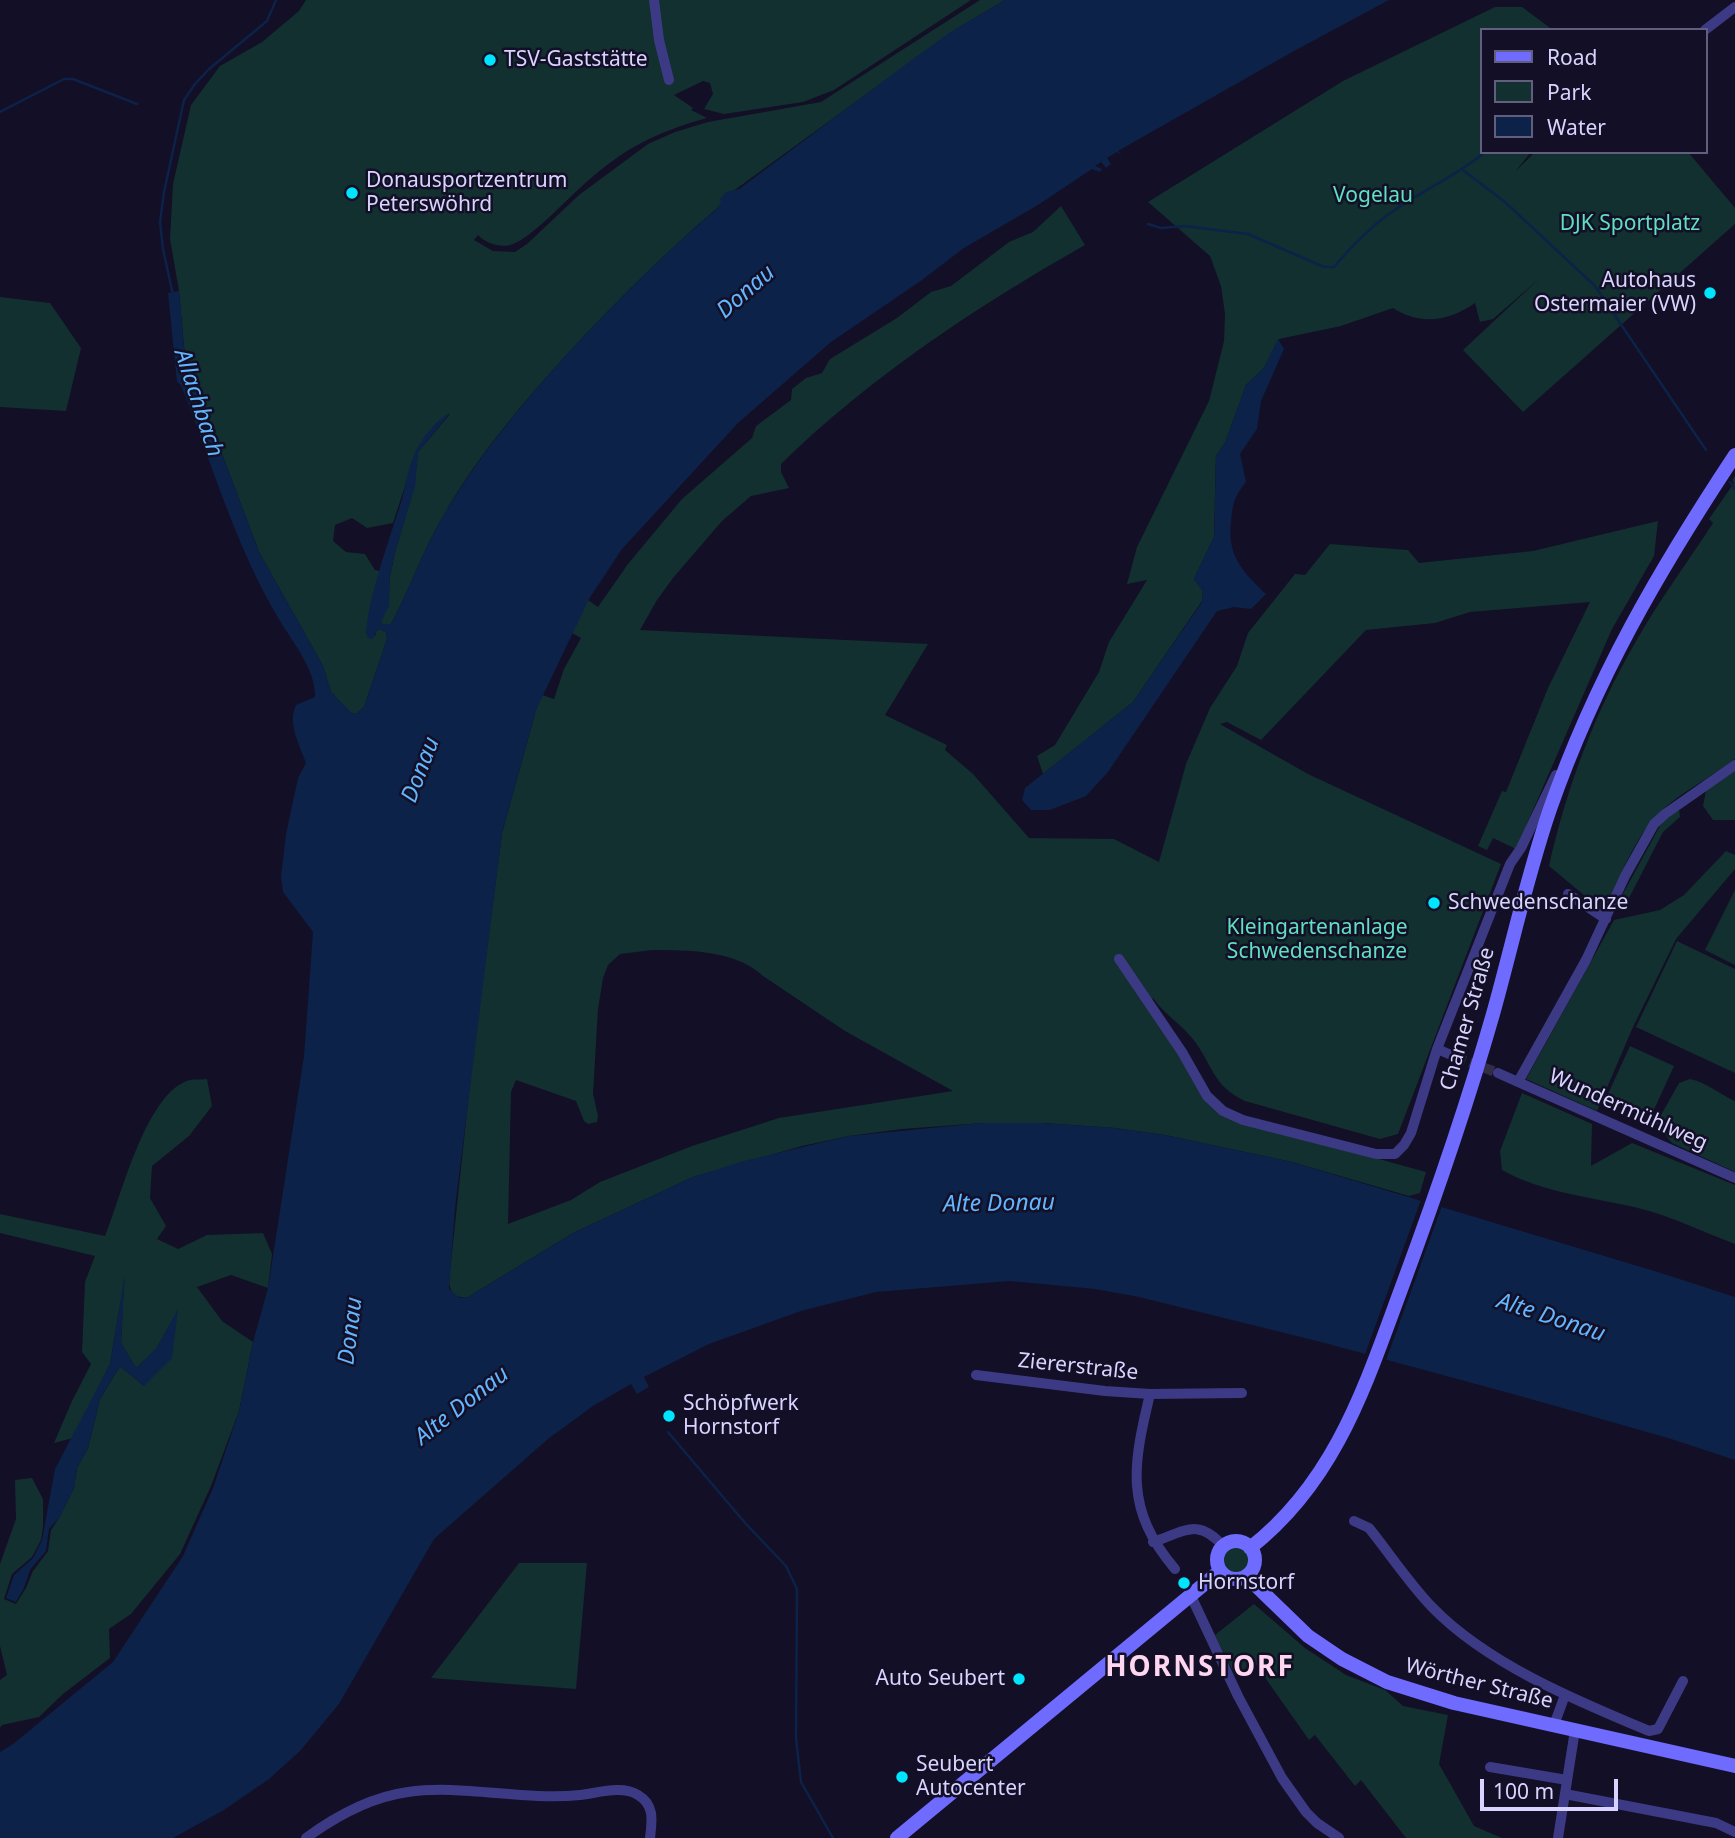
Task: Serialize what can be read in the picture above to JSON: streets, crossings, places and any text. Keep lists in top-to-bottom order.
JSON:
{
  "streets": {
    "main road": ["Chamer Straße", "Wörther Straße"],
    "street": ["Wundermühlweg", "Ziererstraße"]
  },
  "crossings": [
    ["Chamer Straße", "Wörther Straße"]
  ],
  "districts": ["HORNSTORF"],
  "water": ["Donau", "Allachbach", "Alte Donau"],
  "parks": ["Vogelau", "DJK Sportplatz", "Kleingartenanlage Schwedenschanze"],
  "places": [
    "TSV-Gaststätte",
    "Donausportzentrum Peterswöhrd",
    "Autohaus Ostermaier (VW)",
    "Schwedenschanze",
    "Schöpfwerk Hornstorf",
    "Hornstorf",
    "Auto Seubert",
    "Seubert Autocenter"
  ],
  "legend": ["Road", "Park", "Water"],
  "scale_bar": "100 m"
}
